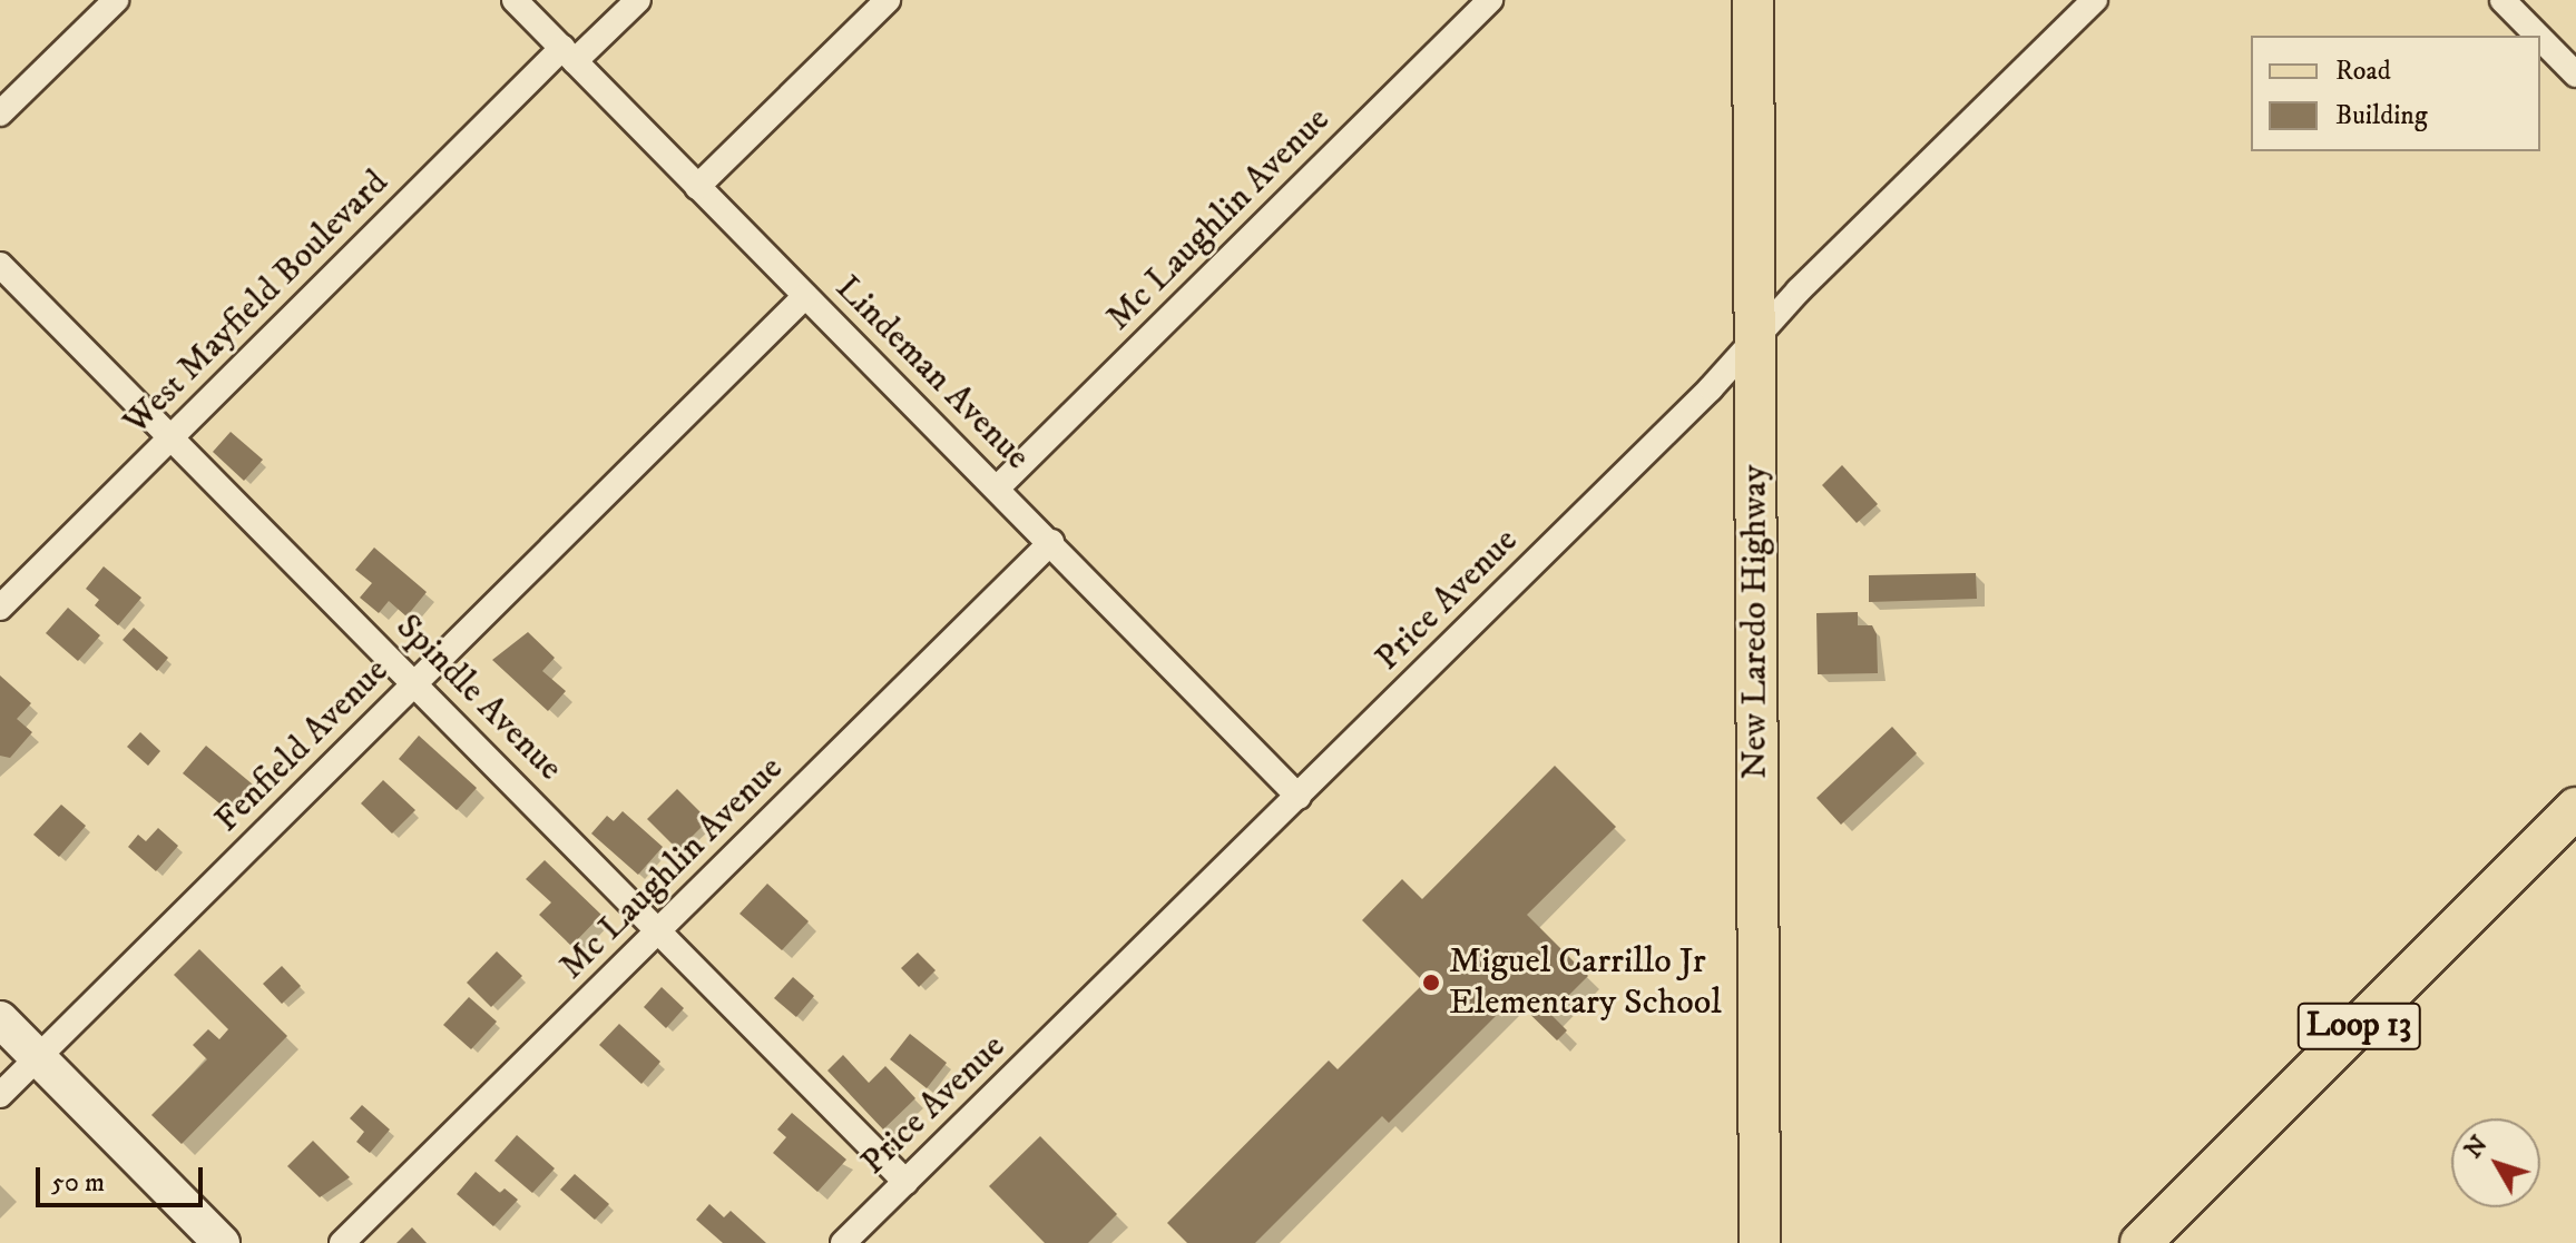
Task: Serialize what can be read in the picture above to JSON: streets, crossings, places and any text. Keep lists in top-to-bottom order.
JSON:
{
  "streets": {
    "main road": ["New Laredo Highway", "Loop 13"],
    "street": [
      "Mc Laughlin Avenue",
      "West Mayfield Boulevard",
      "Lindeman Avenue",
      "Price Avenue",
      "Spindle Avenue",
      "Fenfield Avenue"
    ]
  },
  "crossings": [
    ["Mc Laughlin Avenue", "Lindeman Avenue"],
    ["Mc Laughlin Avenue", "Spindle Avenue"],
    ["West Mayfield Boulevard", "Lindeman Avenue"],
    ["West Mayfield Boulevard", "Spindle Avenue"],
    ["Lindeman Avenue", "Price Avenue"],
    ["Lindeman Avenue", "Fenfield Avenue"],
    ["Price Avenue", "New Laredo Highway"],
    ["Price Avenue", "Spindle Avenue"],
    ["Spindle Avenue", "Fenfield Avenue"]
  ],
  "places": ["Miguel Carrillo Jr Elementary School"],
  "legend": ["Road", "Building"],
  "scale_bar": "50 m",
  "north": "top left"
}
